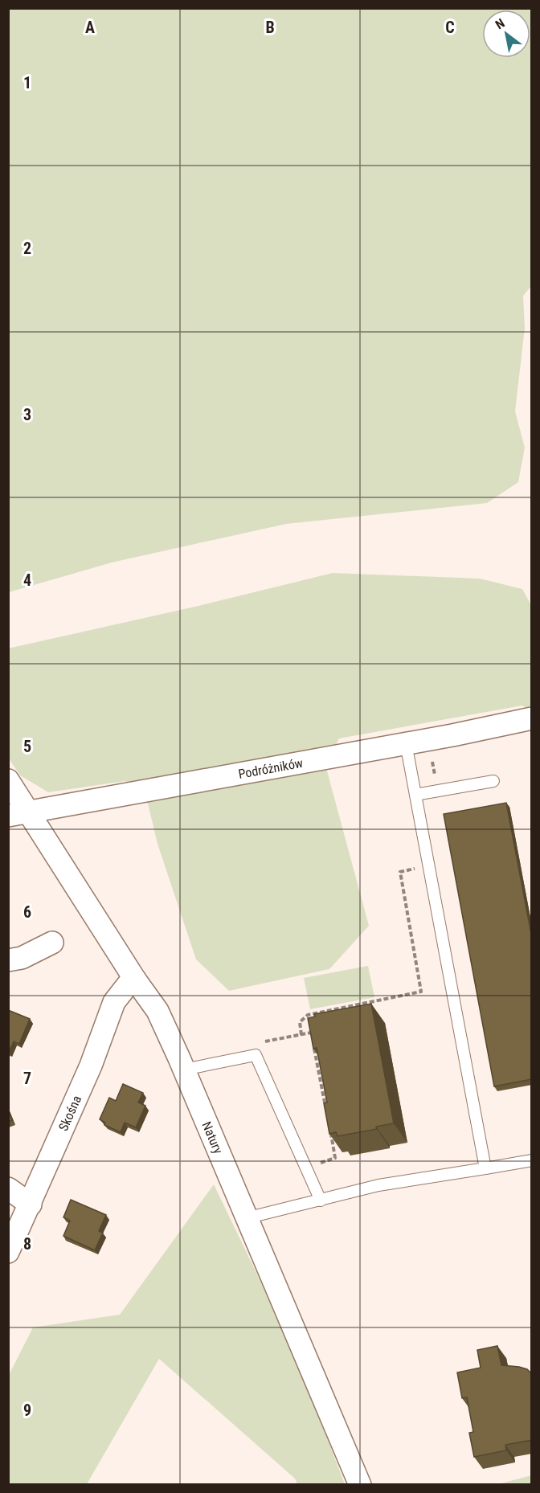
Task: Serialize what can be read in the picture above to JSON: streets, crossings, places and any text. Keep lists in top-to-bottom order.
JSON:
{
  "streets": {
    "street": ["Podróżników", "Skośna", "Natury"]
  },
  "crossings": [
    ["Podróżników", "Natury"],
    ["Skośna", "Natury"]
  ],
  "north": "top left",
  "grid": {
    "columns": ["A", "B", "C"],
    "rows": [
      "1",
      "2",
      "3",
      "4",
      "5",
      "6",
      "7",
      "8",
      "9"
    ]
  }
}
